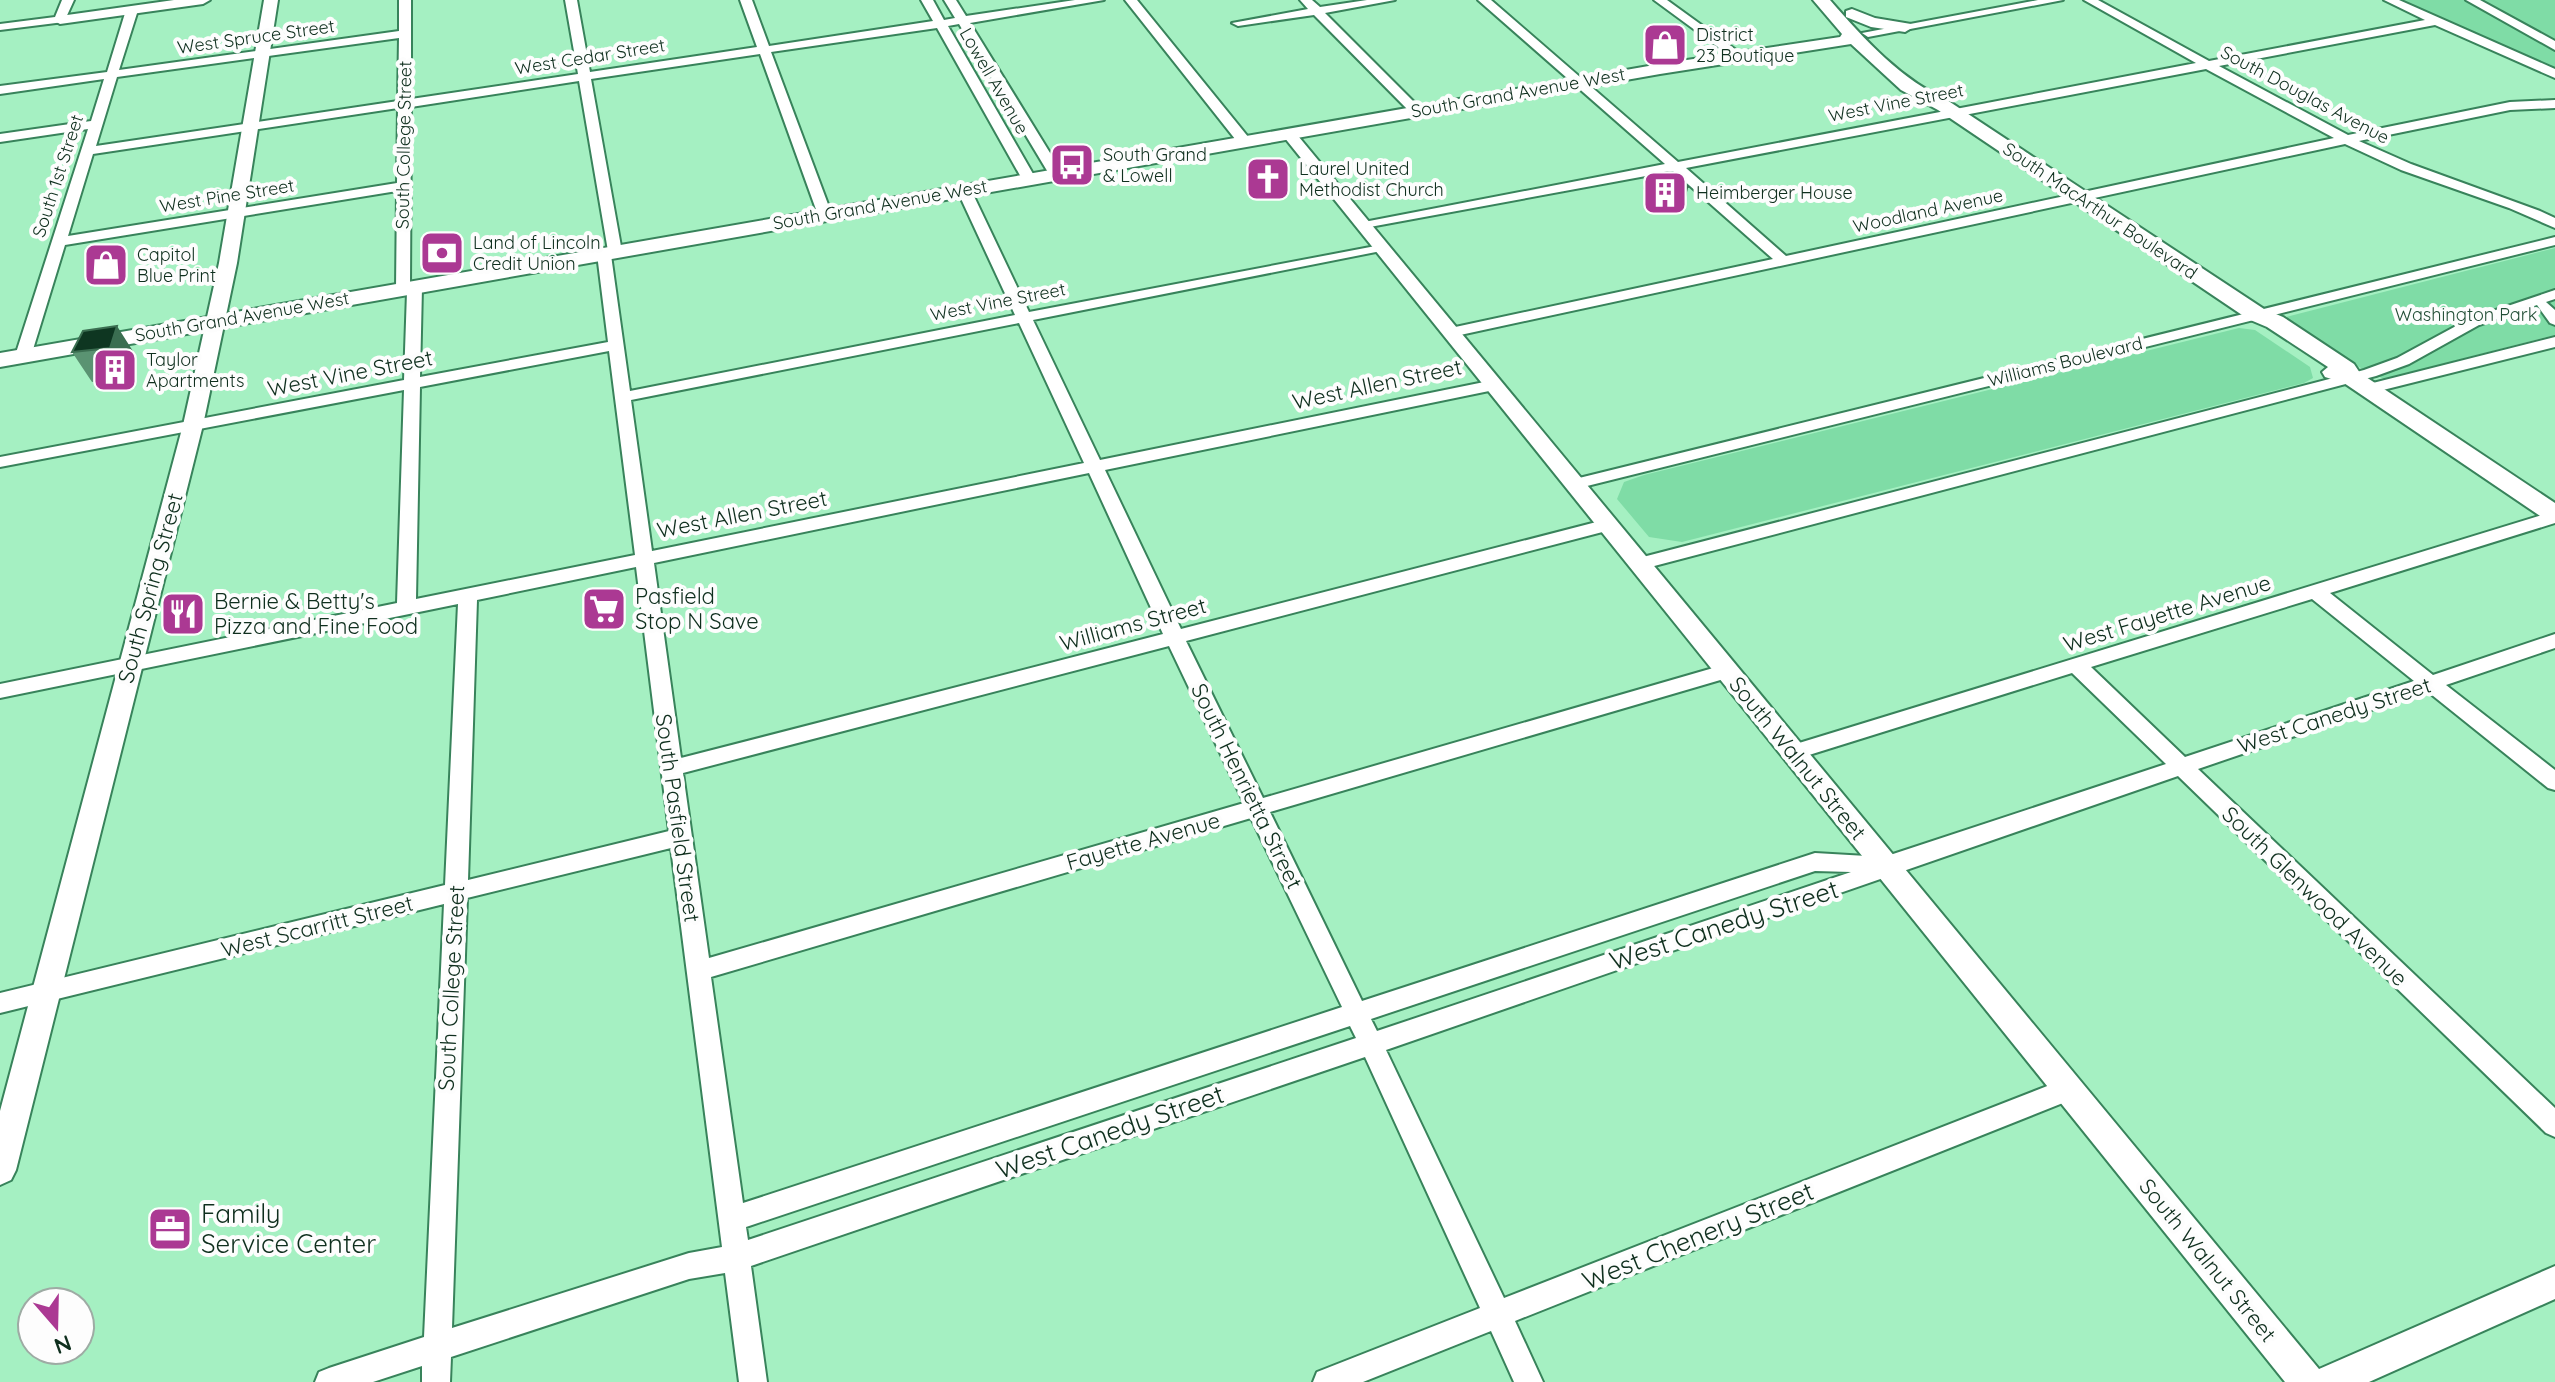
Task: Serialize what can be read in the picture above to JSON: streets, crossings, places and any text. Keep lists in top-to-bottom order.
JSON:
{
  "streets": {
    "main road": ["South Grand Avenue West", "South MacArthur Boulevard"],
    "street": [
      "West Spruce Street",
      "West Cedar Street",
      "Lowell Avenue",
      "South Douglas Avenue",
      "West Vine Street",
      "South College Street",
      "South 1st Street",
      "West Pine Street",
      "Woodland Avenue",
      "Williams Boulevard",
      "West Allen Street",
      "South Spring Street",
      "West Fayette Avenue",
      "Williams Street",
      "West Canedy Street",
      "South Walnut Street",
      "South Henrietta Street",
      "South Pasfield Street",
      "Fayette Avenue",
      "South Glenwood Avenue",
      "West Scarritt Street",
      "West Chenery Street"
    ]
  },
  "crossings": [
    ["West Spruce Street", "South College Street"],
    ["West Spruce Street", "South 1st Street"],
    ["West Spruce Street", "South Spring Street"],
    ["West Cedar Street", "Lowell Avenue"],
    ["West Cedar Street", "South College Street"],
    ["West Cedar Street", "South 1st Street"],
    ["West Cedar Street", "South Spring Street"],
    ["West Cedar Street", "South Pasfield Street"],
    ["Lowell Avenue", "South Grand Avenue West"],
    ["South Grand Avenue West", "South College Street"],
    ["South Grand Avenue West", "South 1st Street"],
    ["South Grand Avenue West", "South MacArthur Boulevard"],
    ["South Grand Avenue West", "South Spring Street"],
    ["South Grand Avenue West", "South Walnut Street"],
    ["South Grand Avenue West", "South Henrietta Street"],
    ["South Grand Avenue West", "South Pasfield Street"],
    ["South Douglas Avenue", "West Vine Street"],
    ["South Douglas Avenue", "Woodland Avenue"],
    ["West Vine Street", "South College Street"],
    ["West Vine Street", "South MacArthur Boulevard"],
    ["West Vine Street", "South Spring Street"],
    ["West Vine Street", "South Walnut Street"],
    ["West Vine Street", "South Henrietta Street"],
    ["West Vine Street", "South Pasfield Street"],
    ["South College Street", "West Pine Street"],
    ["South College Street", "West Allen Street"],
    ["South College Street", "West Canedy Street"],
    ["South College Street", "West Scarritt Street"],
    ["South 1st Street", "West Pine Street"],
    ["West Pine Street", "South Spring Street"],
    ["Woodland Avenue", "South MacArthur Boulevard"],
    ["Woodland Avenue", "South Walnut Street"],
    ["South MacArthur Boulevard", "Williams Boulevard"],
    ["South MacArthur Boulevard", "West Fayette Avenue"],
    ["Williams Boulevard", "South Walnut Street"],
    ["West Allen Street", "South Spring Street"],
    ["West Allen Street", "South Walnut Street"],
    ["West Allen Street", "South Henrietta Street"],
    ["West Allen Street", "South Pasfield Street"],
    ["South Spring Street", "West Scarritt Street"],
    ["West Fayette Avenue", "South Walnut Street"],
    ["West Fayette Avenue", "South Glenwood Avenue"],
    ["Williams Street", "South Walnut Street"],
    ["Williams Street", "South Henrietta Street"],
    ["Williams Street", "South Pasfield Street"],
    ["West Canedy Street", "South Walnut Street"],
    ["West Canedy Street", "South Henrietta Street"],
    ["West Canedy Street", "South Pasfield Street"],
    ["West Canedy Street", "South Glenwood Avenue"],
    ["South Walnut Street", "Fayette Avenue"],
    ["South Walnut Street", "West Chenery Street"],
    ["South Henrietta Street", "Fayette Avenue"],
    ["South Henrietta Street", "West Chenery Street"],
    ["South Pasfield Street", "Fayette Avenue"],
    ["South Pasfield Street", "West Scarritt Street"]
  ],
  "parks": ["Washington Park"],
  "places": {
    "shop": ["District 23 Boutique", "Capitol Blue Print"],
    "bus stop": ["South Grand & Lowell"],
    "church": ["Laurel United Methodist Church"],
    "building": ["Heimberger House", "Taylor Apartments"],
    "bank": ["Land of Lincoln Credit Union"],
    "supermarket": ["Pasfield Stop N Save"],
    "restaurant": ["Bernie & Betty's Pizza and Fine Food"],
    "office": ["Family Service Center"]
  },
  "north": "bottom"
}
